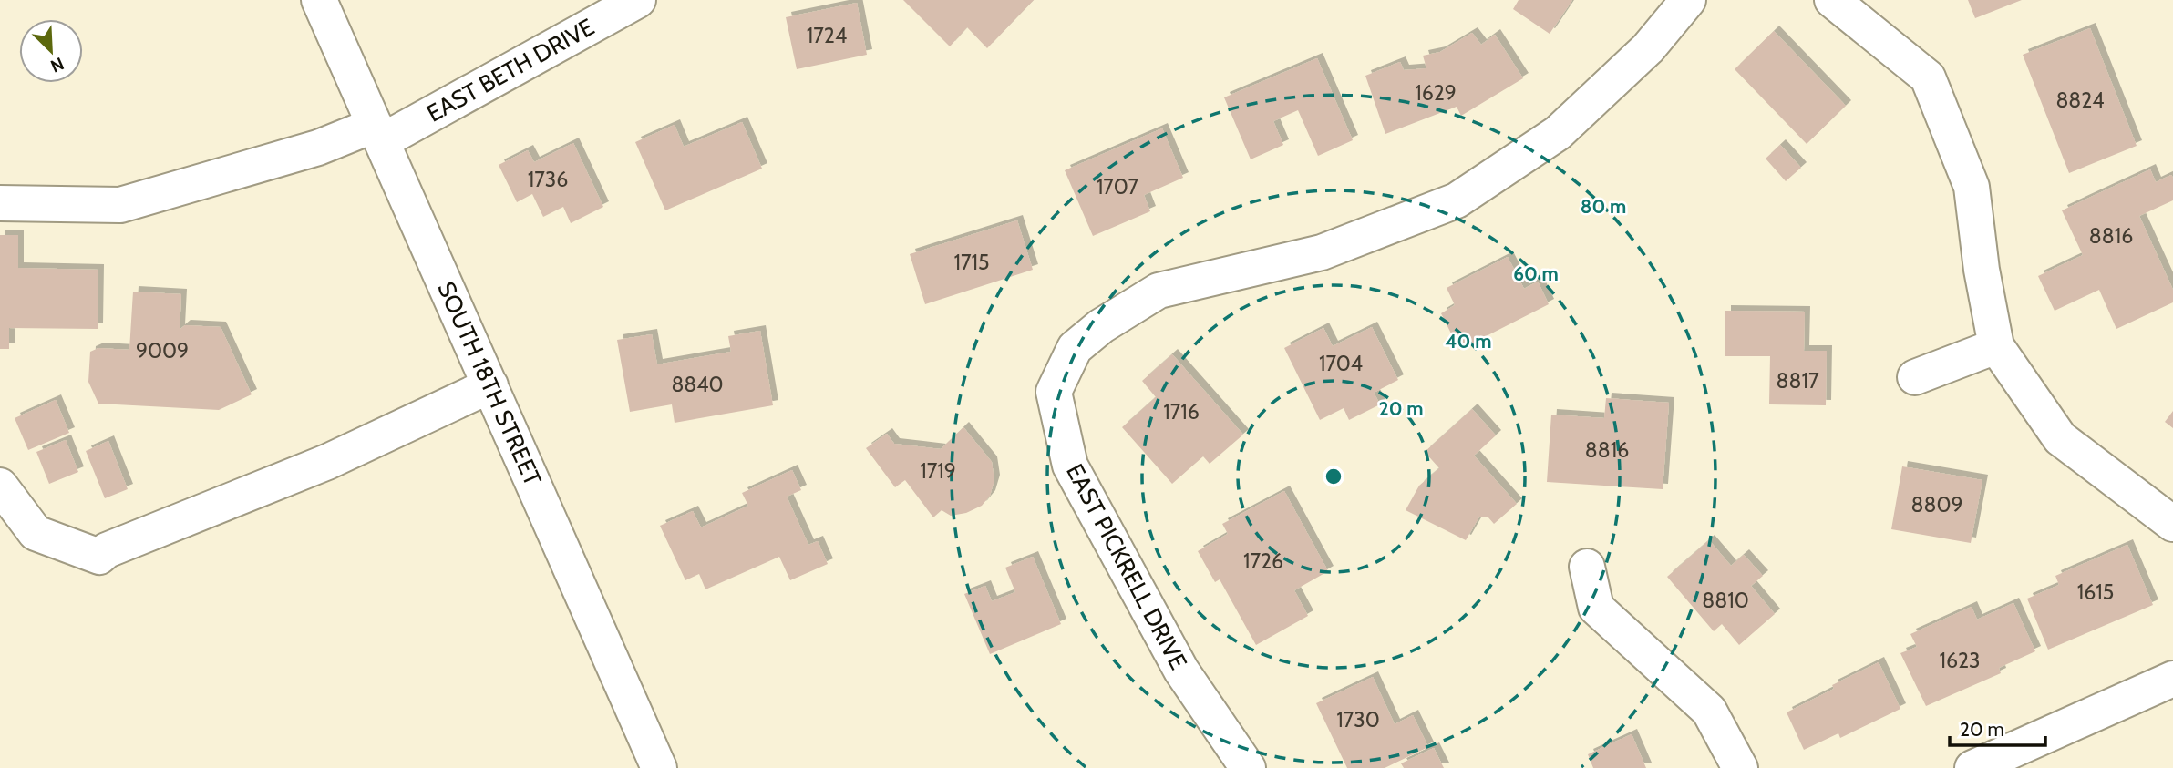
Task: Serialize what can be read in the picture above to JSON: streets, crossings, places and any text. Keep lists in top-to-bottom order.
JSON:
{
  "streets": {
    "street": ["EAST BETH DRIVE", "SOUTH 18TH STREET", "EAST PICKRELL DRIVE"]
  },
  "crossings": [
    ["EAST BETH DRIVE", "SOUTH 18TH STREET"]
  ],
  "house_numbers": [
    "1724",
    "1629",
    "8824",
    "1736",
    "1707",
    "8816",
    "1715",
    "9009",
    "1704",
    "8817",
    "8840",
    "1716",
    "8816",
    "1719",
    "8809",
    "1726",
    "1615",
    "8810",
    "1623",
    "1730"
  ],
  "scale_bar": "20 m",
  "north": "bottom right",
  "rings": [
    "80 m",
    "60 m",
    "40 m",
    "20 m"
  ]
}
